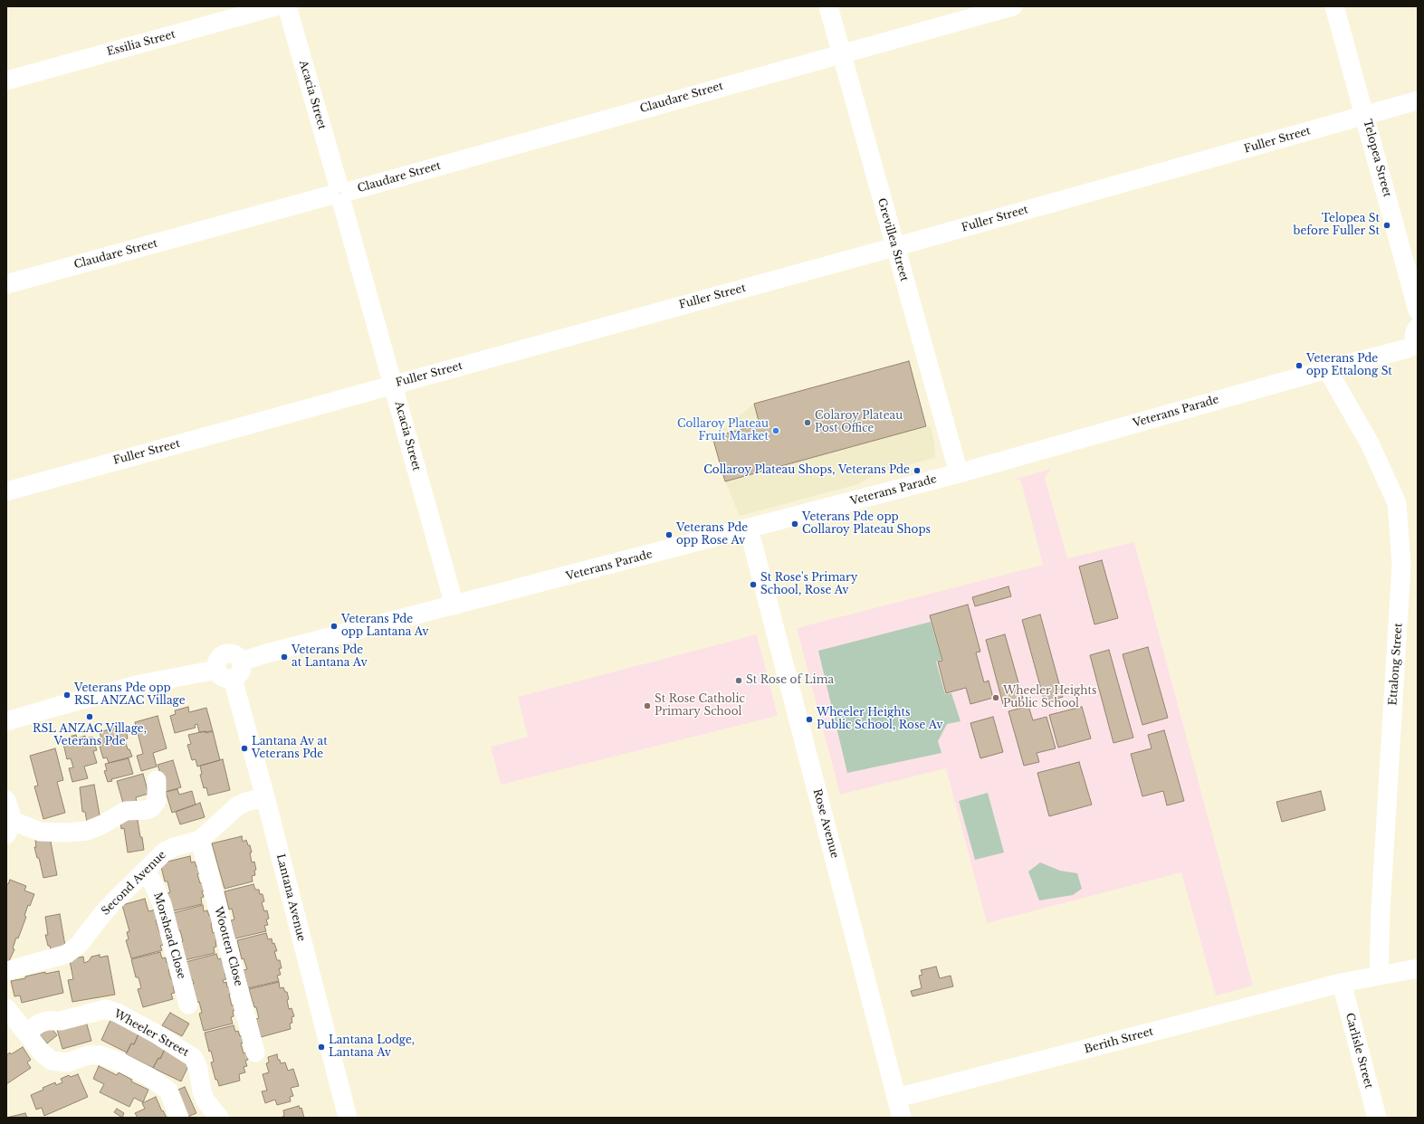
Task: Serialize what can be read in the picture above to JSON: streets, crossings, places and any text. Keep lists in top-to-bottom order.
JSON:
{
  "streets": {
    "street": [
      "Essilia Street",
      "Acacia Street",
      "Claudare Street",
      "Fuller Street",
      "Telopea Street",
      "Grevillea Street",
      "Veterans Parade",
      "Ettalong Street",
      "Rose Avenue",
      "Second Avenue",
      "Lantana Avenue",
      "Morshead Close",
      "Wootten Close",
      "Wheeler Street",
      "Berith Street",
      "Carlisle Street"
    ]
  },
  "crossings": [
    ["Acacia Street", "Claudare Street"],
    ["Acacia Street", "Fuller Street"],
    ["Acacia Street", "Veterans Parade"],
    ["Claudare Street", "Grevillea Street"],
    ["Fuller Street", "Telopea Street"],
    ["Fuller Street", "Grevillea Street"],
    ["Grevillea Street", "Veterans Parade"],
    ["Veterans Parade", "Ettalong Street"],
    ["Veterans Parade", "Rose Avenue"],
    ["Veterans Parade", "Lantana Avenue"],
    ["Ettalong Street", "Berith Street"],
    ["Rose Avenue", "Berith Street"],
    ["Second Avenue", "Lantana Avenue"],
    ["Second Avenue", "Morshead Close"],
    ["Second Avenue", "Wootten Close"],
    ["Berith Street", "Carlisle Street"]
  ],
  "places": [
    "Telopea St before Fuller St",
    "Veterans Pde opp Ettalong St",
    "Colaroy Plateau Post Office",
    "Collaroy Plateau Fruit Market",
    "Collaroy Plateau Shops, Veterans Pde",
    "Veterans Pde opp Collaroy Plateau Shops",
    "Veterans Pde opp Rose Av",
    "St Rose's Primary School, Rose Av",
    "Veterans Pde opp Lantana Av",
    "Veterans Pde at Lantana Av",
    "St Rose of Lima",
    "Veterans Pde opp RSL ANZAC Village",
    "Wheeler Heights Public School",
    "St Rose Catholic Primary School",
    "RSL ANZAC Village, Veterans Pde",
    "Wheeler Heights Public School, Rose Av",
    "Lantana Av at Veterans Pde",
    "Lantana Lodge, Lantana Av"
  ]
}
